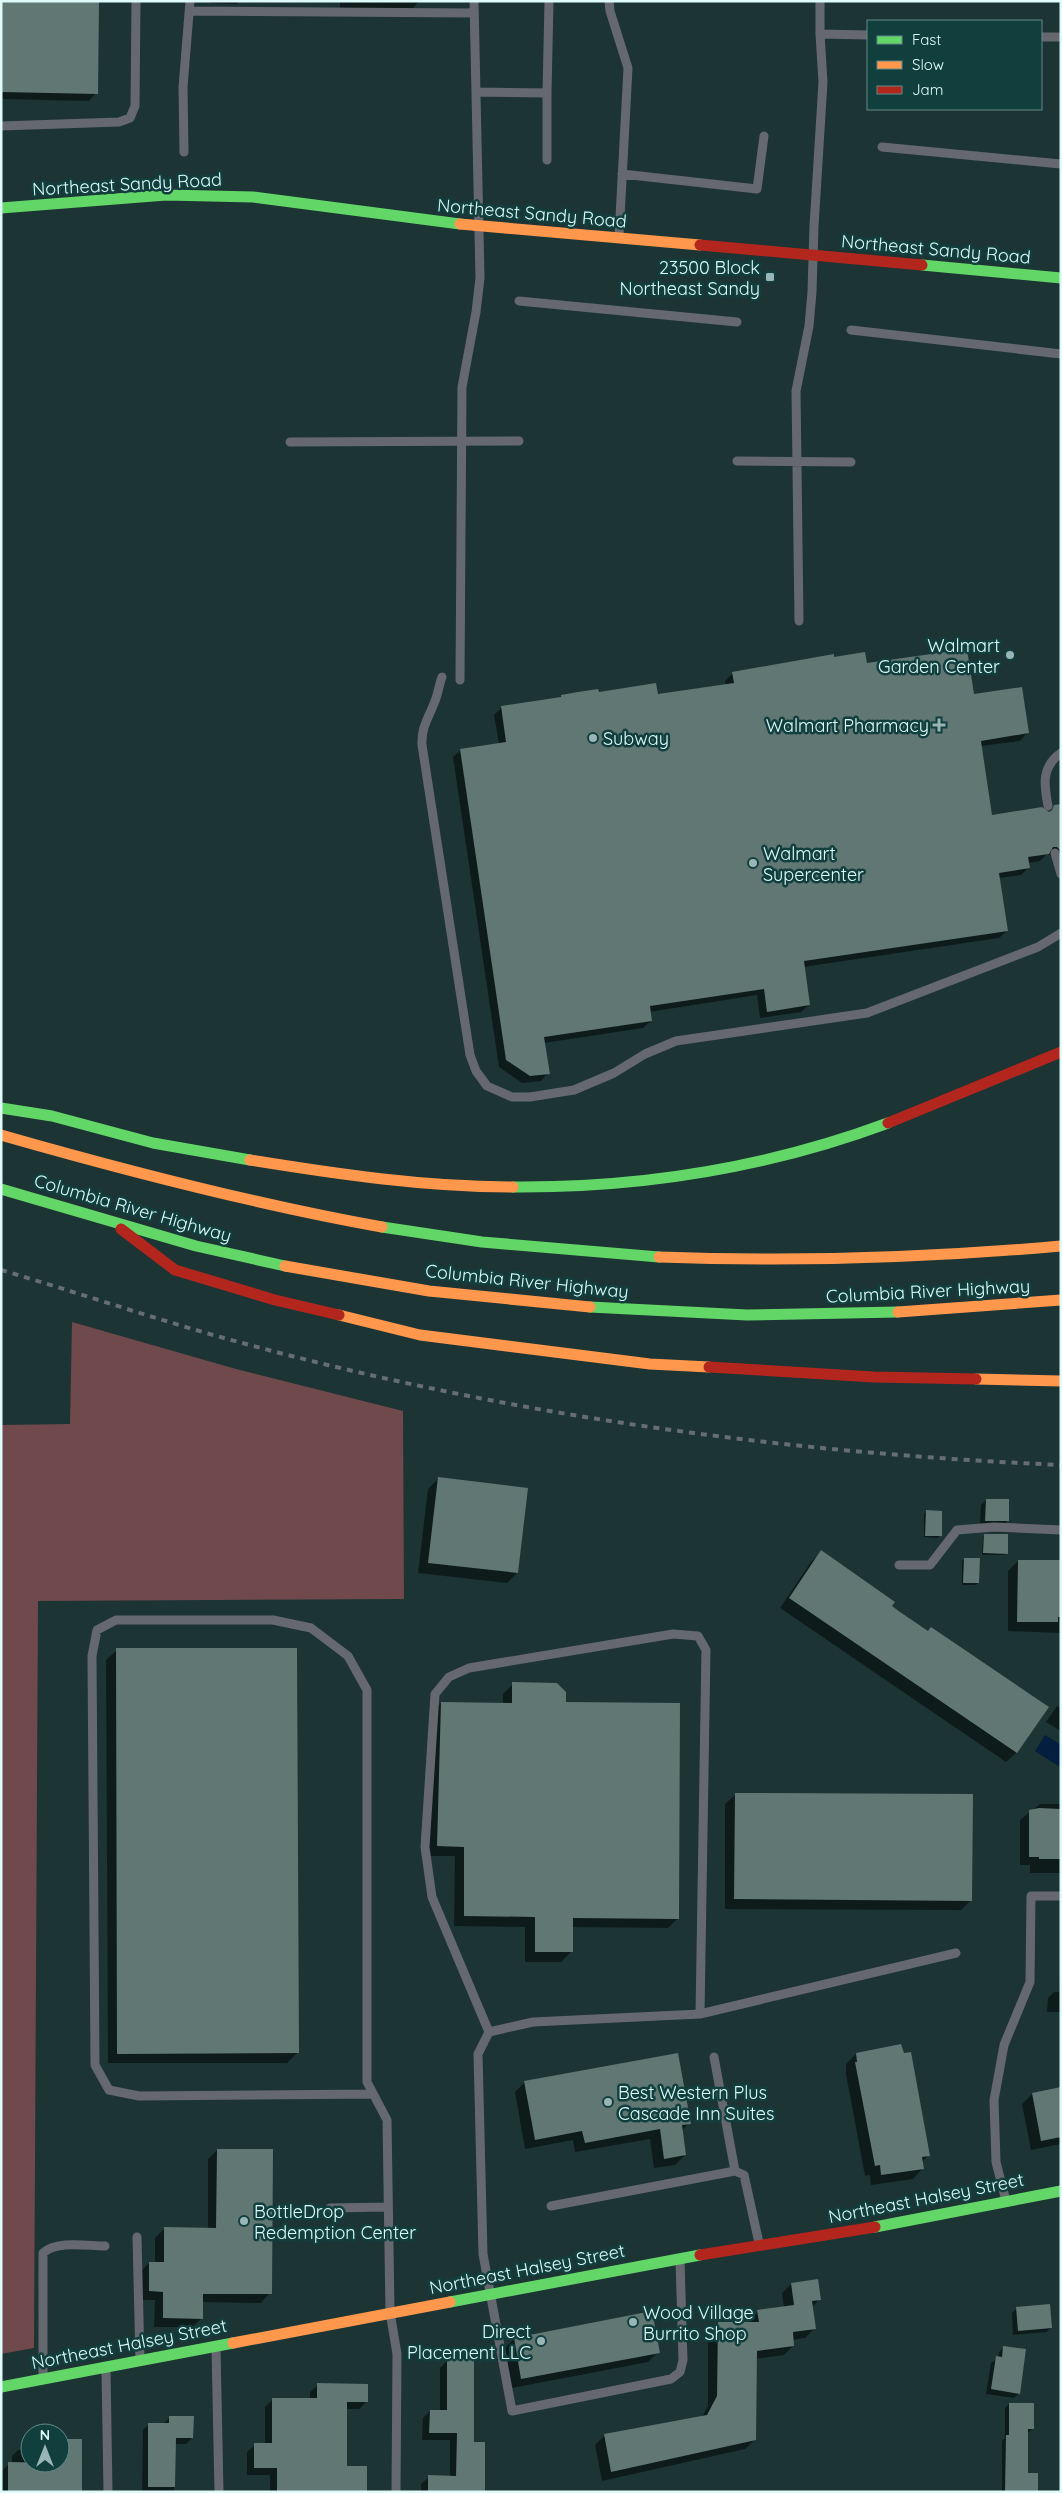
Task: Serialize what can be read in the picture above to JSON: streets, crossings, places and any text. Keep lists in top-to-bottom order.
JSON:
{
  "streets": {
    "main road": ["Northeast Sandy Road", "Columbia River Highway", "Northeast Halsey Street"]
  },
  "places": {
    "transit": ["23500 Block Northeast Sandy"],
    "other": [
      "Walmart Garden Center",
      "Subway",
      "Walmart Supercenter",
      "Best Western Plus Cascade Inn Suites",
      "BottleDrop Redemption Center",
      "Wood Village Burrito Shop",
      "Direct Placement LLC"
    ],
    "health": ["Walmart Pharmacy"]
  },
  "legend": ["Fast", "Slow", "Jam"],
  "north": "top"
}
